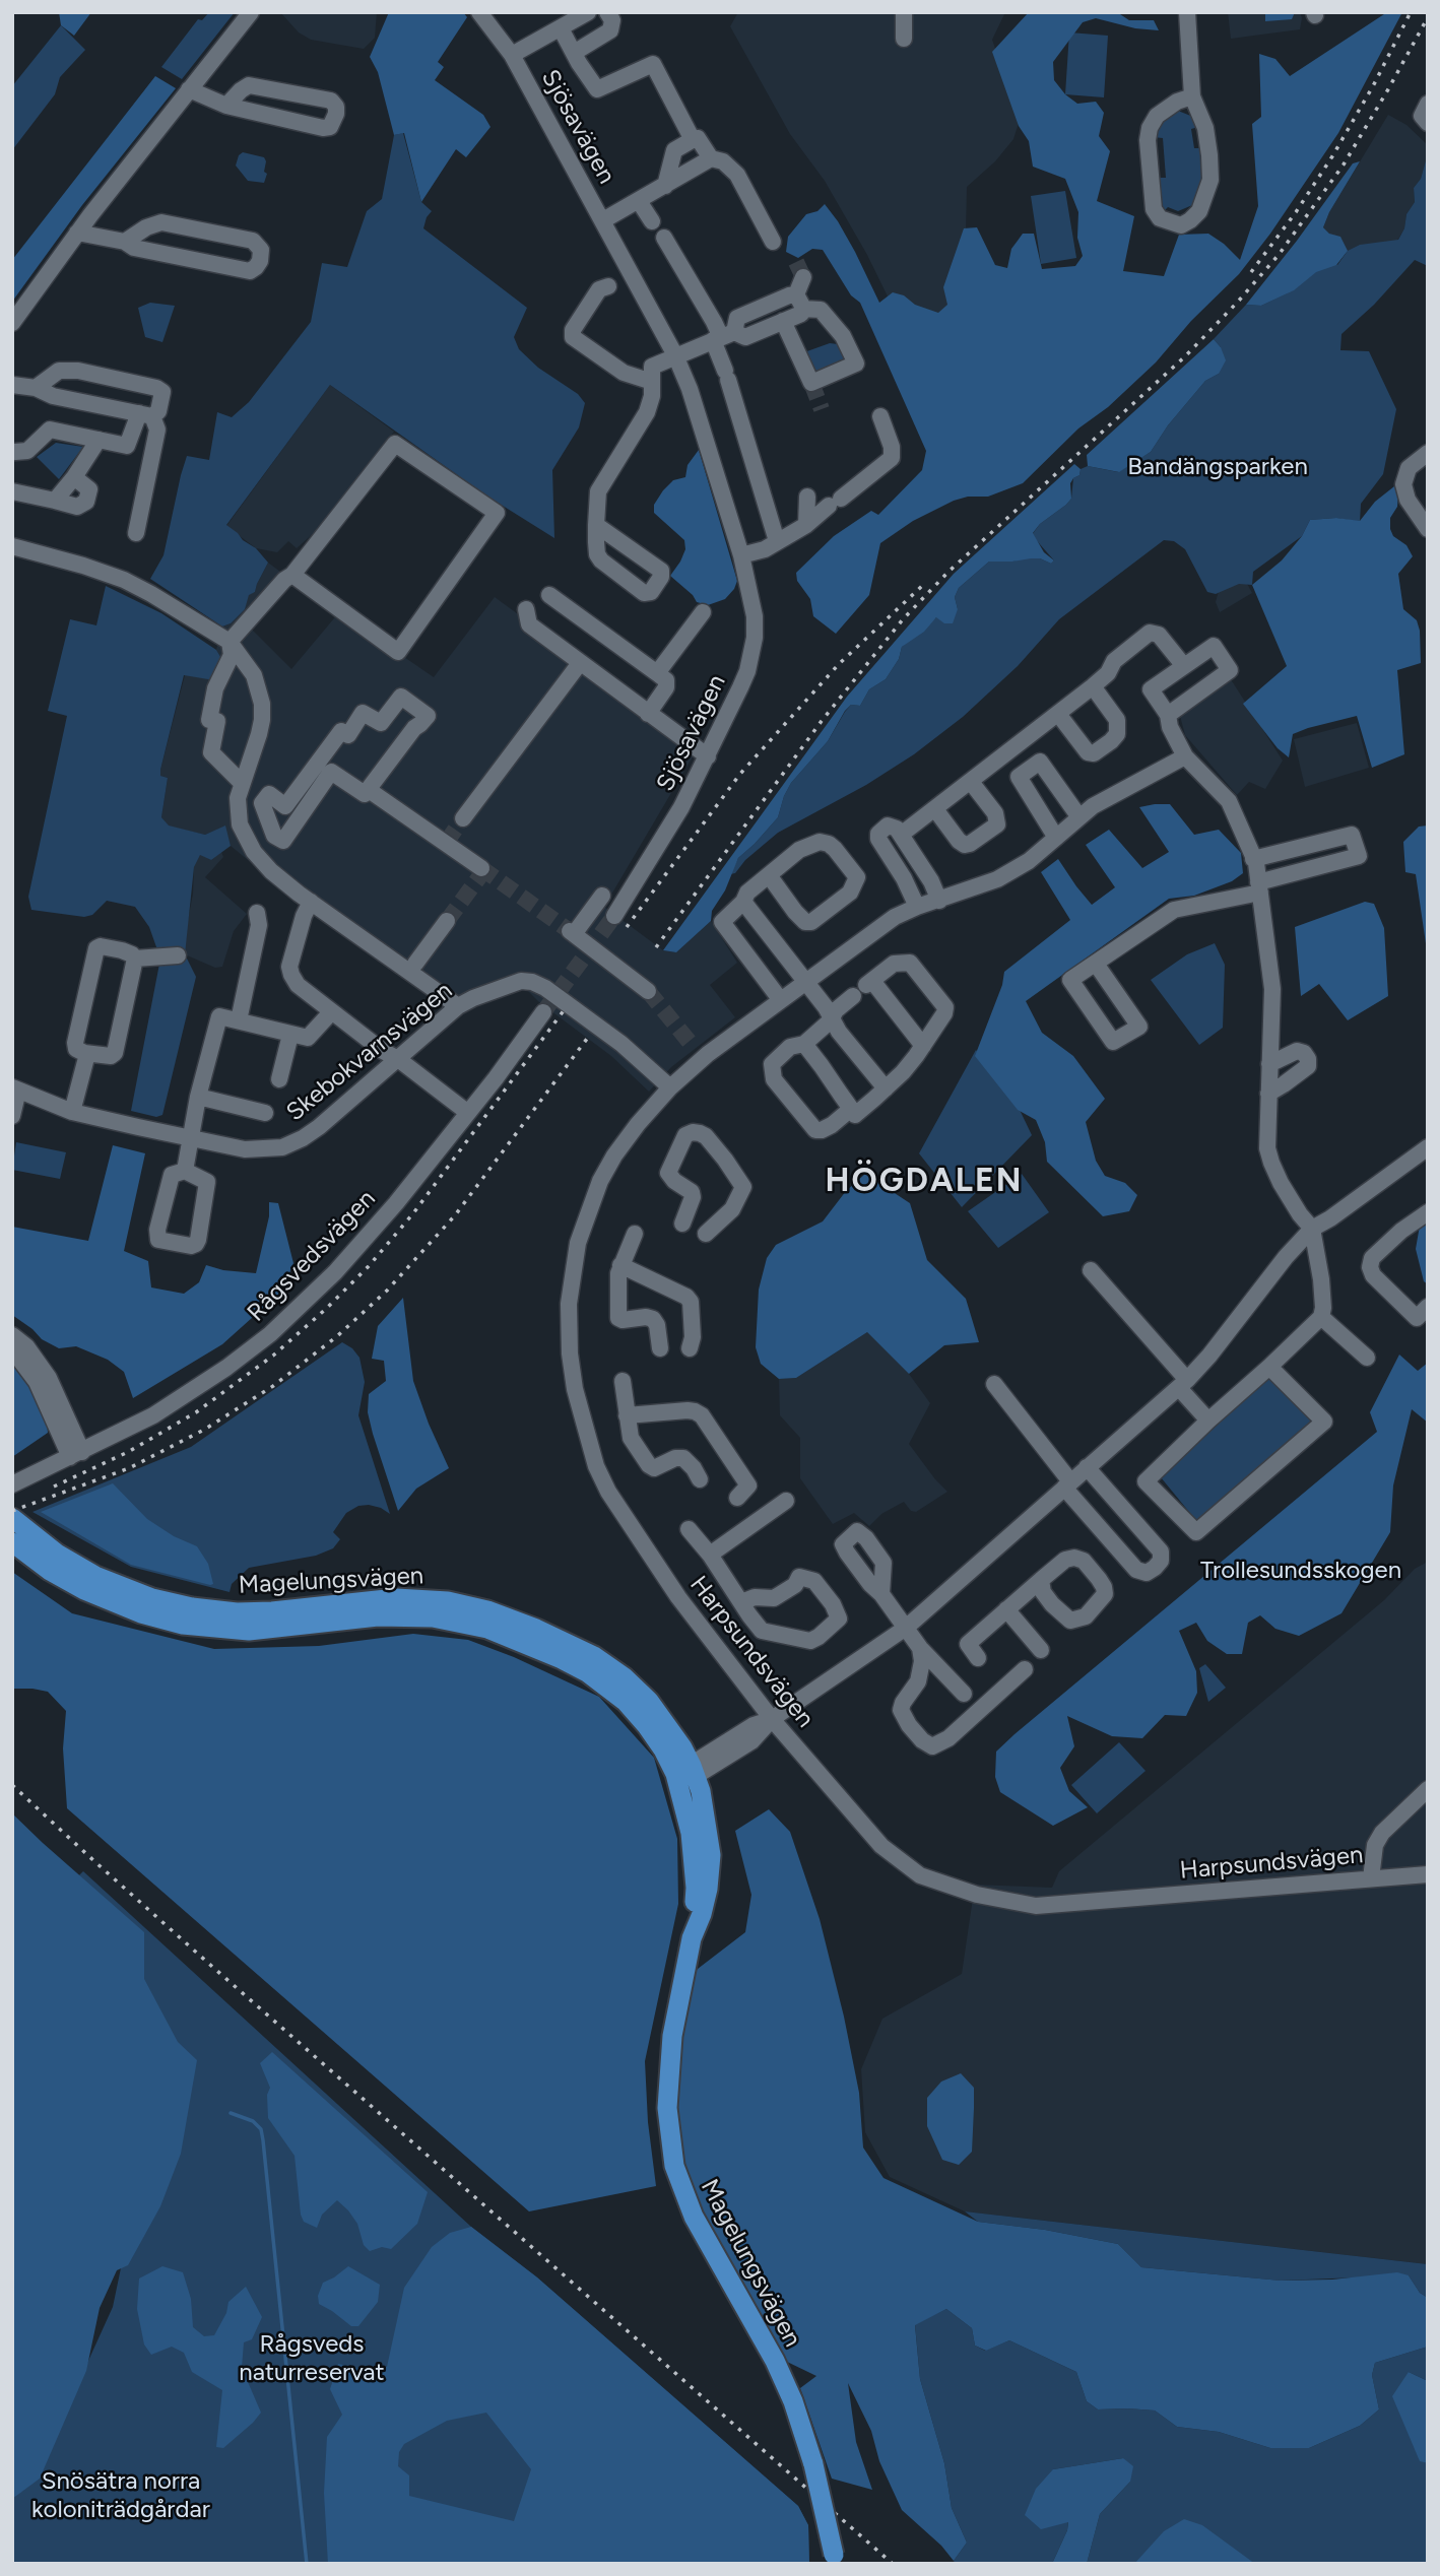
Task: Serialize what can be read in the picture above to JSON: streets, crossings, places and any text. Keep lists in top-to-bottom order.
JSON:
{
  "streets": {
    "main road": ["Magelungsvägen"],
    "street": [
      "Sjösavägen",
      "Skebokvarnsvägen",
      "Rågsvedsvägen",
      "Harpsundsvägen"
    ]
  },
  "crossings": [
    ["Skebokvarnsvägen", "Harpsundsvägen"]
  ],
  "districts": ["HÖGDALEN"],
  "parks": [
    "Bandängsparken",
    "Trollesundsskogen",
    "Rågsveds naturreservat",
    "Snösätra norra koloniträdgårdar"
  ]
}
